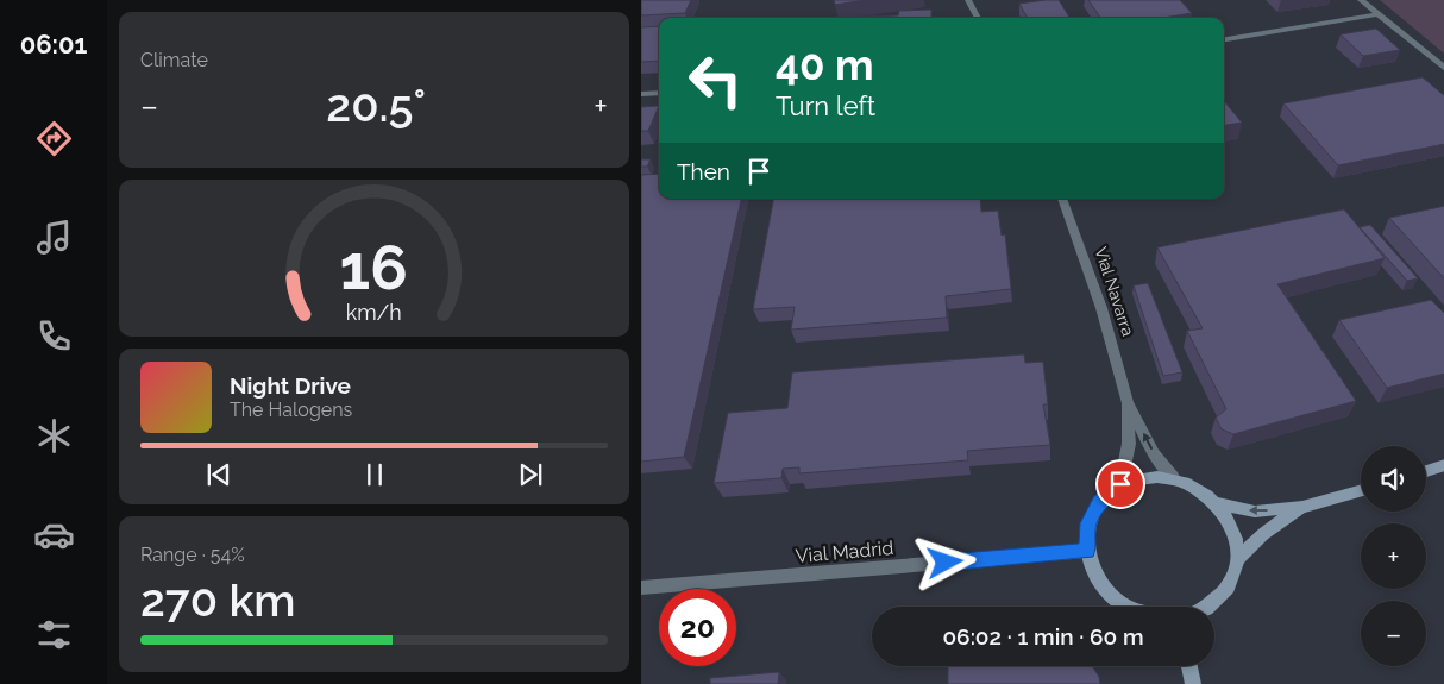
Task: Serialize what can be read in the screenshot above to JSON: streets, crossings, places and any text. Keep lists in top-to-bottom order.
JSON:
{
  "streets": {
    "lane": ["Vial Navarra", "Vial Madrid"]
  },
  "page": {
    "tabs": "06:01",
    "tile": [
      "Climate",
      ["Range · 54%", "270 km"]
    ],
    "turn": ["40 m", "Turn left"],
    "heat": ["−", "20.5°", "+"],
    "then": "Then",
    "song": ["Night Drive", "The Halogens"],
    "map_buttons": ["+", "−"],
    "limit": "20",
    "trip": "06:02 · 1 min · 60 m",
    "gauge": ["16", "km/h"]
  }
}
